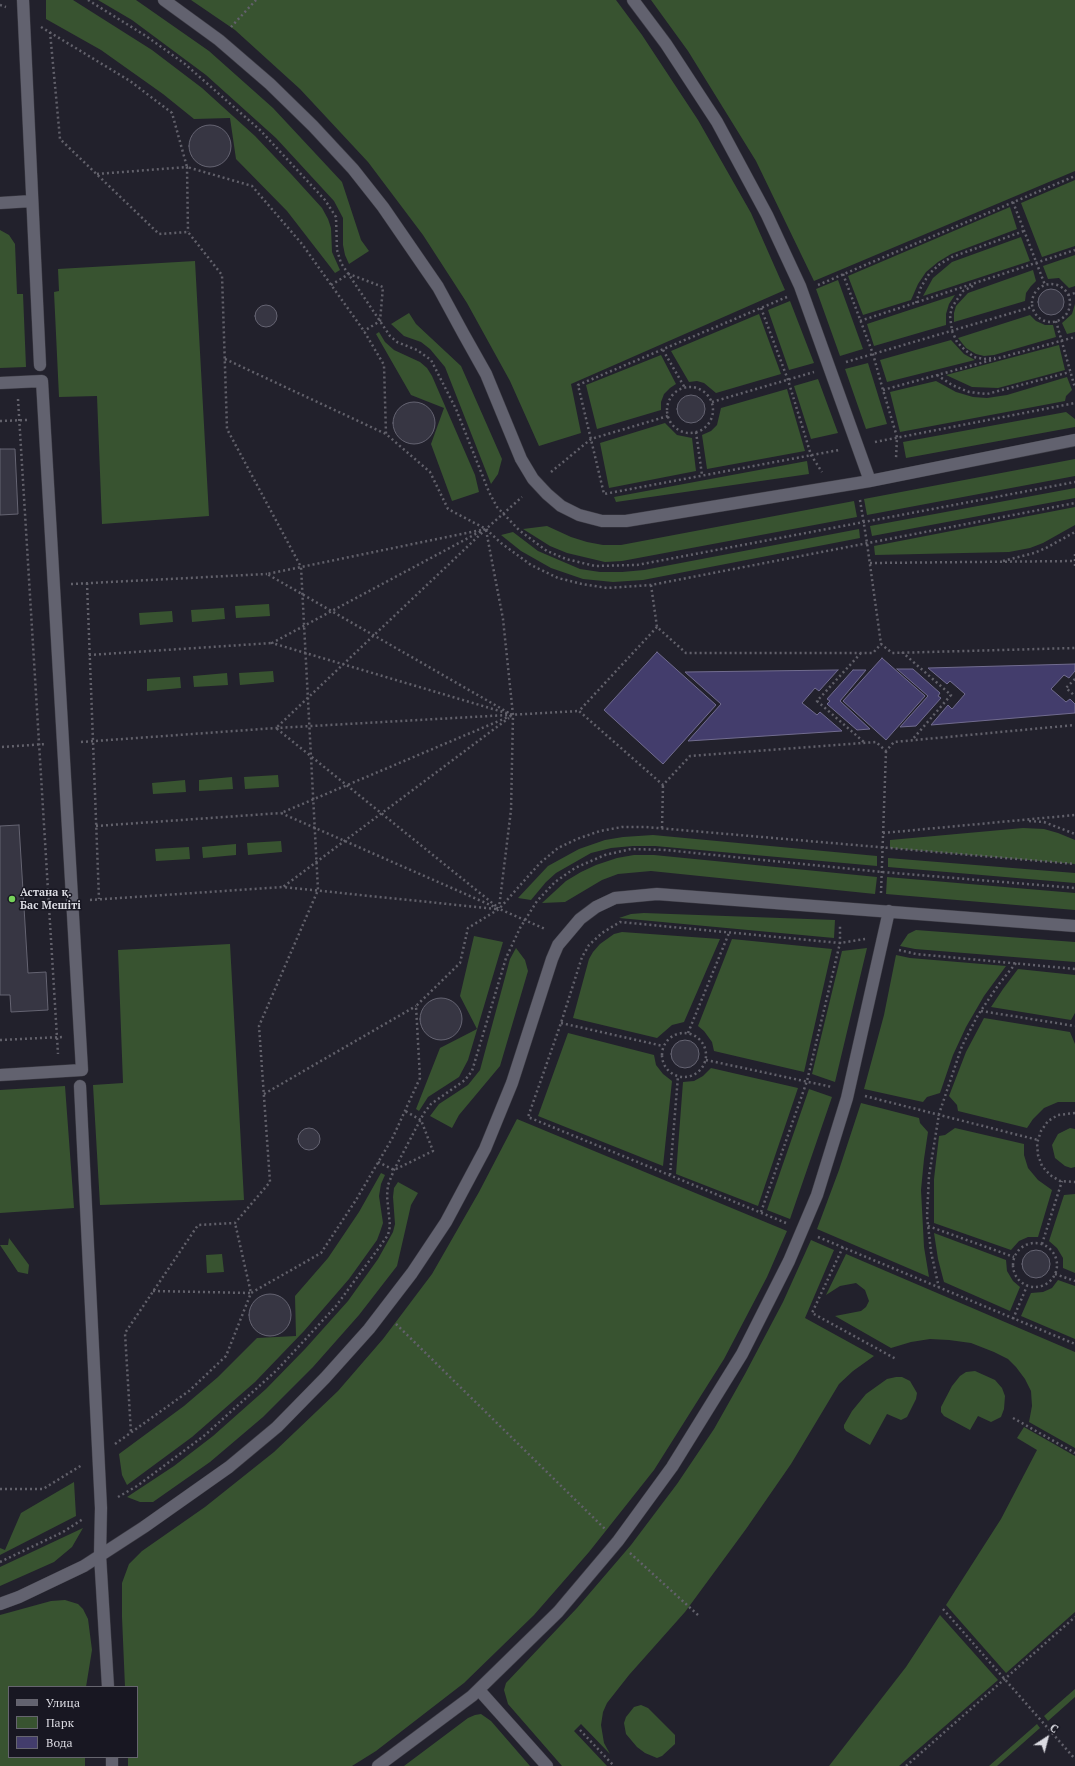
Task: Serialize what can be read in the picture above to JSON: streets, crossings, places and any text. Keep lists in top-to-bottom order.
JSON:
{
  "places": ["Астана қ. Бас Мешіті"],
  "legend": ["Улица", "Парк", "Вода"],
  "north": "top right"
}
